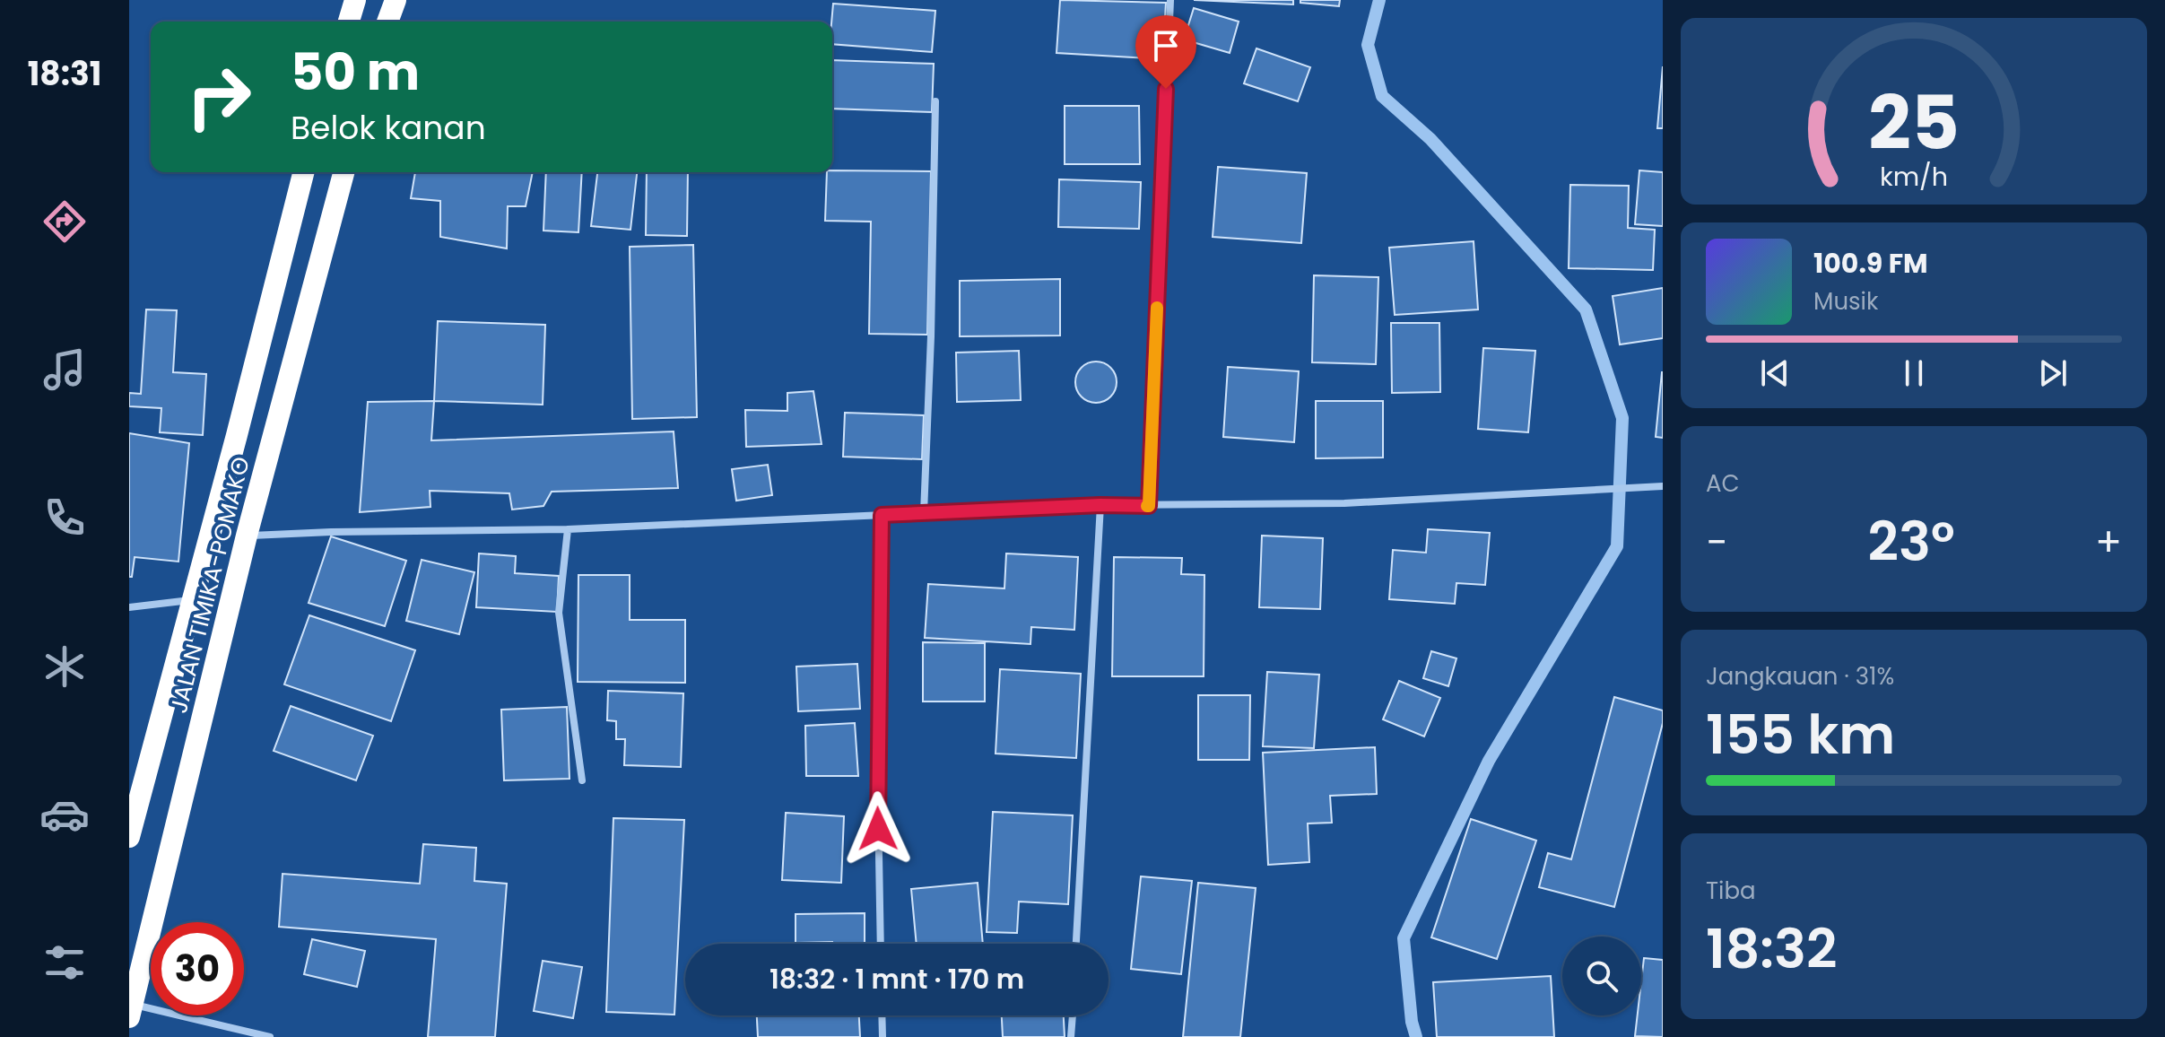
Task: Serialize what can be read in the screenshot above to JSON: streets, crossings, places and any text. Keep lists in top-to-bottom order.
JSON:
{
  "streets": {
    "highway": ["JALAN TIMIKA-POMAKO"]
  },
  "page": {
    "tabs": "18:31",
    "turn": ["50 m", "Belok kanan"],
    "song": ["100.9 FM", "Musik"],
    "tile": [
      "AC",
      ["Jangkauan · 31%", "155 km"],
      ["Tiba", "18:32"]
    ],
    "heat": ["−", "23°", "+"],
    "limit": "30",
    "trip": "18:32 · 1 mnt · 170 m",
    "gauge": ["25", "km/h"]
  }
}
